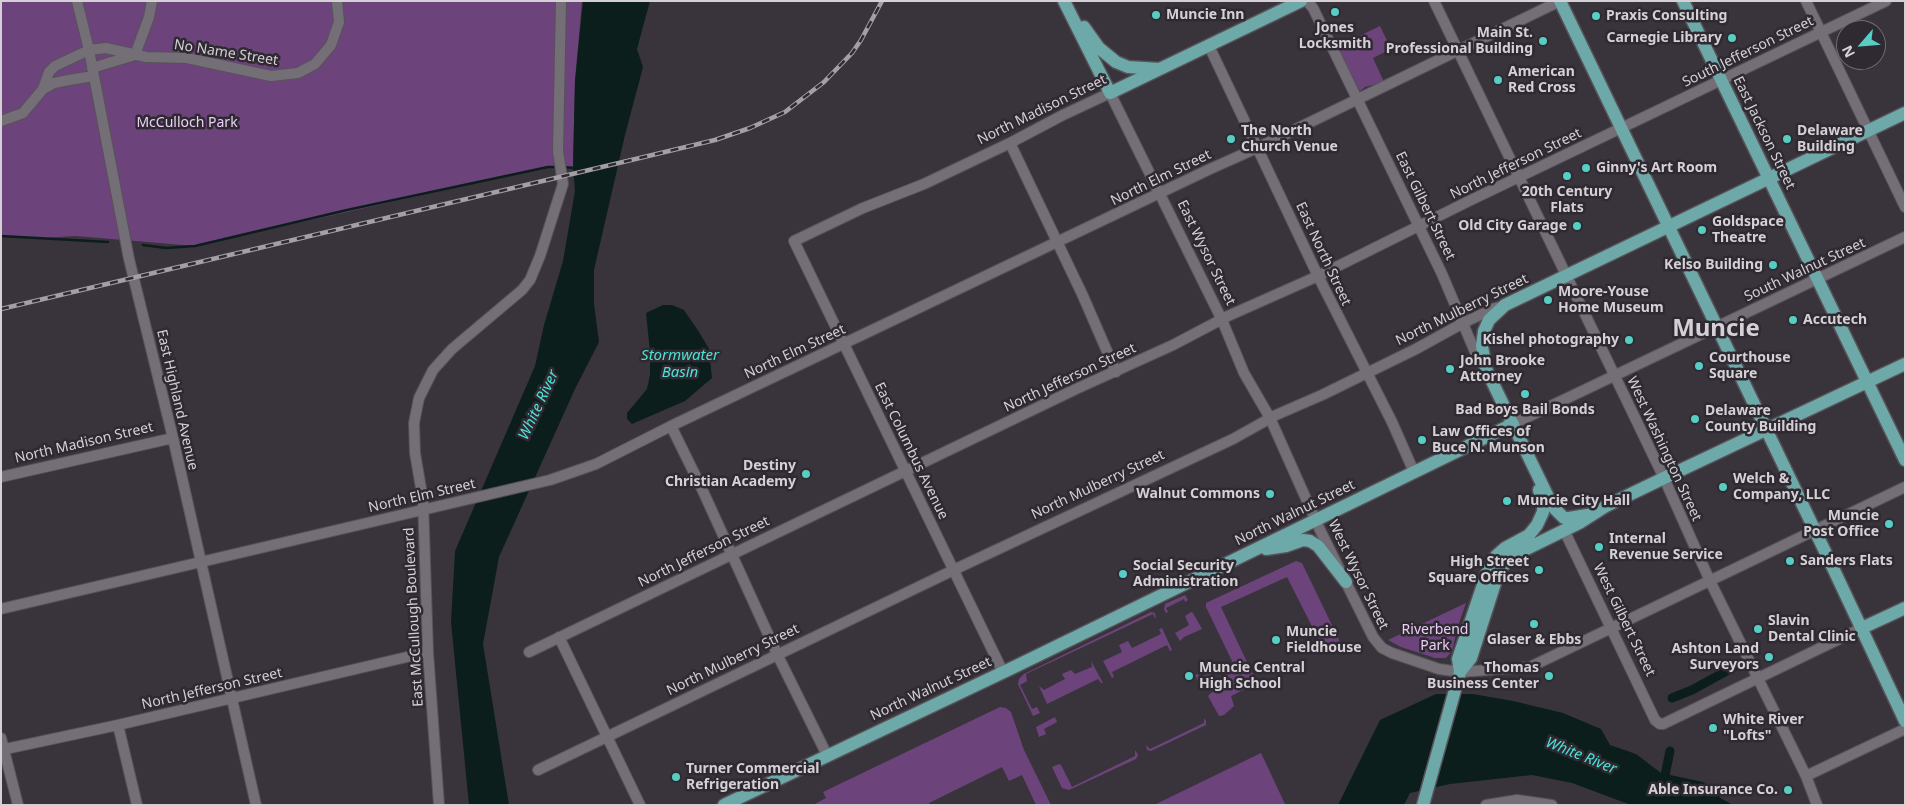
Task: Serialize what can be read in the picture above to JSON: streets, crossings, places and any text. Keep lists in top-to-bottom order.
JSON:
{
  "streets": {
    "main road": [
      "North Madison Street",
      "East Jackson Street",
      "East Gilbert Street",
      "East Wysor Street",
      "North Mulberry Street",
      "North Walnut Street"
    ],
    "street": [
      "South Jefferson Street",
      "No Name Street",
      "North Jefferson Street",
      "North Elm Street",
      "East North Street",
      "South Walnut Street",
      "East Highland Avenue",
      "West Washington Street",
      "East Columbus Avenue",
      "West Wysor Street",
      "East McCullough Boulevard",
      "West Gilbert Street"
    ]
  },
  "crossings": [
    ["South Jefferson Street", "East Jackson Street"],
    ["South Jefferson Street", "North Jefferson Street"],
    ["No Name Street", "East Highland Avenue"],
    ["North Madison Street", "East Wysor Street"],
    ["North Madison Street", "East North Street"],
    ["North Madison Street", "East Highland Avenue"],
    ["North Madison Street", "East Columbus Avenue"],
    ["East Jackson Street", "South Walnut Street"],
    ["East Jackson Street", "North Mulberry Street"],
    ["North Jefferson Street", "East Gilbert Street"],
    ["North Jefferson Street", "East Wysor Street"],
    ["North Jefferson Street", "East North Street"],
    ["North Jefferson Street", "East Highland Avenue"],
    ["North Jefferson Street", "West Washington Street"],
    ["North Jefferson Street", "East Columbus Avenue"],
    ["North Jefferson Street", "East McCullough Boulevard"],
    ["North Elm Street", "East Gilbert Street"],
    ["North Elm Street", "East Wysor Street"],
    ["North Elm Street", "East North Street"],
    ["North Elm Street", "East Highland Avenue"],
    ["North Elm Street", "West Washington Street"],
    ["North Elm Street", "East Columbus Avenue"],
    ["North Elm Street", "East McCullough Boulevard"],
    ["East Gilbert Street", "North Mulberry Street"],
    ["East Gilbert Street", "North Walnut Street"],
    ["East Wysor Street", "North Mulberry Street"],
    ["East Wysor Street", "North Walnut Street"],
    ["East Wysor Street", "West Wysor Street"],
    ["East North Street", "North Mulberry Street"],
    ["East North Street", "North Walnut Street"],
    ["South Walnut Street", "North Walnut Street"],
    ["North Mulberry Street", "West Washington Street"],
    ["North Mulberry Street", "East Columbus Avenue"],
    ["West Washington Street", "North Walnut Street"],
    ["West Washington Street", "West Wysor Street"],
    ["West Washington Street", "West Gilbert Street"],
    ["East Columbus Avenue", "North Walnut Street"],
    ["North Walnut Street", "West Wysor Street"],
    ["West Wysor Street", "West Gilbert Street"]
  ],
  "districts": ["Muncie"],
  "water": ["Stormwater Basin", "White River"],
  "parks": ["McCulloch Park", "Riverbend Park"],
  "places": [
    "Jones Locksmith",
    "Muncie Inn",
    "Praxis Consulting",
    "Carnegie Library",
    "Main St. Professional Building",
    "American Red Cross",
    "The North Church Venue",
    "Delaware Building",
    "Ginny's Art Room",
    "20th Century Flats",
    "Old City Garage",
    "Goldspace Theatre",
    "Kelso Building",
    "Moore-Youse Home Museum",
    "Accutech",
    "Kishel photography",
    "Courthouse Square",
    "John Brooke Attorney",
    "Bad Boys Bail Bonds",
    "Delaware County Building",
    "Law Offices of Buce N. Munson",
    "Destiny Christian Academy",
    "Welch & Company, LLC",
    "Walnut Commons",
    "Muncie City Hall",
    "Muncie Post Office",
    "Internal Revenue Service",
    "Sanders Flats",
    "High Street Square Offices",
    "Social Security Administration",
    "Glaser & Ebbs",
    "Slavin Dental Clinic",
    "Muncie Fieldhouse",
    "Ashton Land Surveyors",
    "Muncie Central High School",
    "Thomas Business Center",
    "White River \"Lofts\"",
    "Turner Commercial Refrigeration",
    "Able Insurance Co."
  ],
  "north": "bottom left"
}
